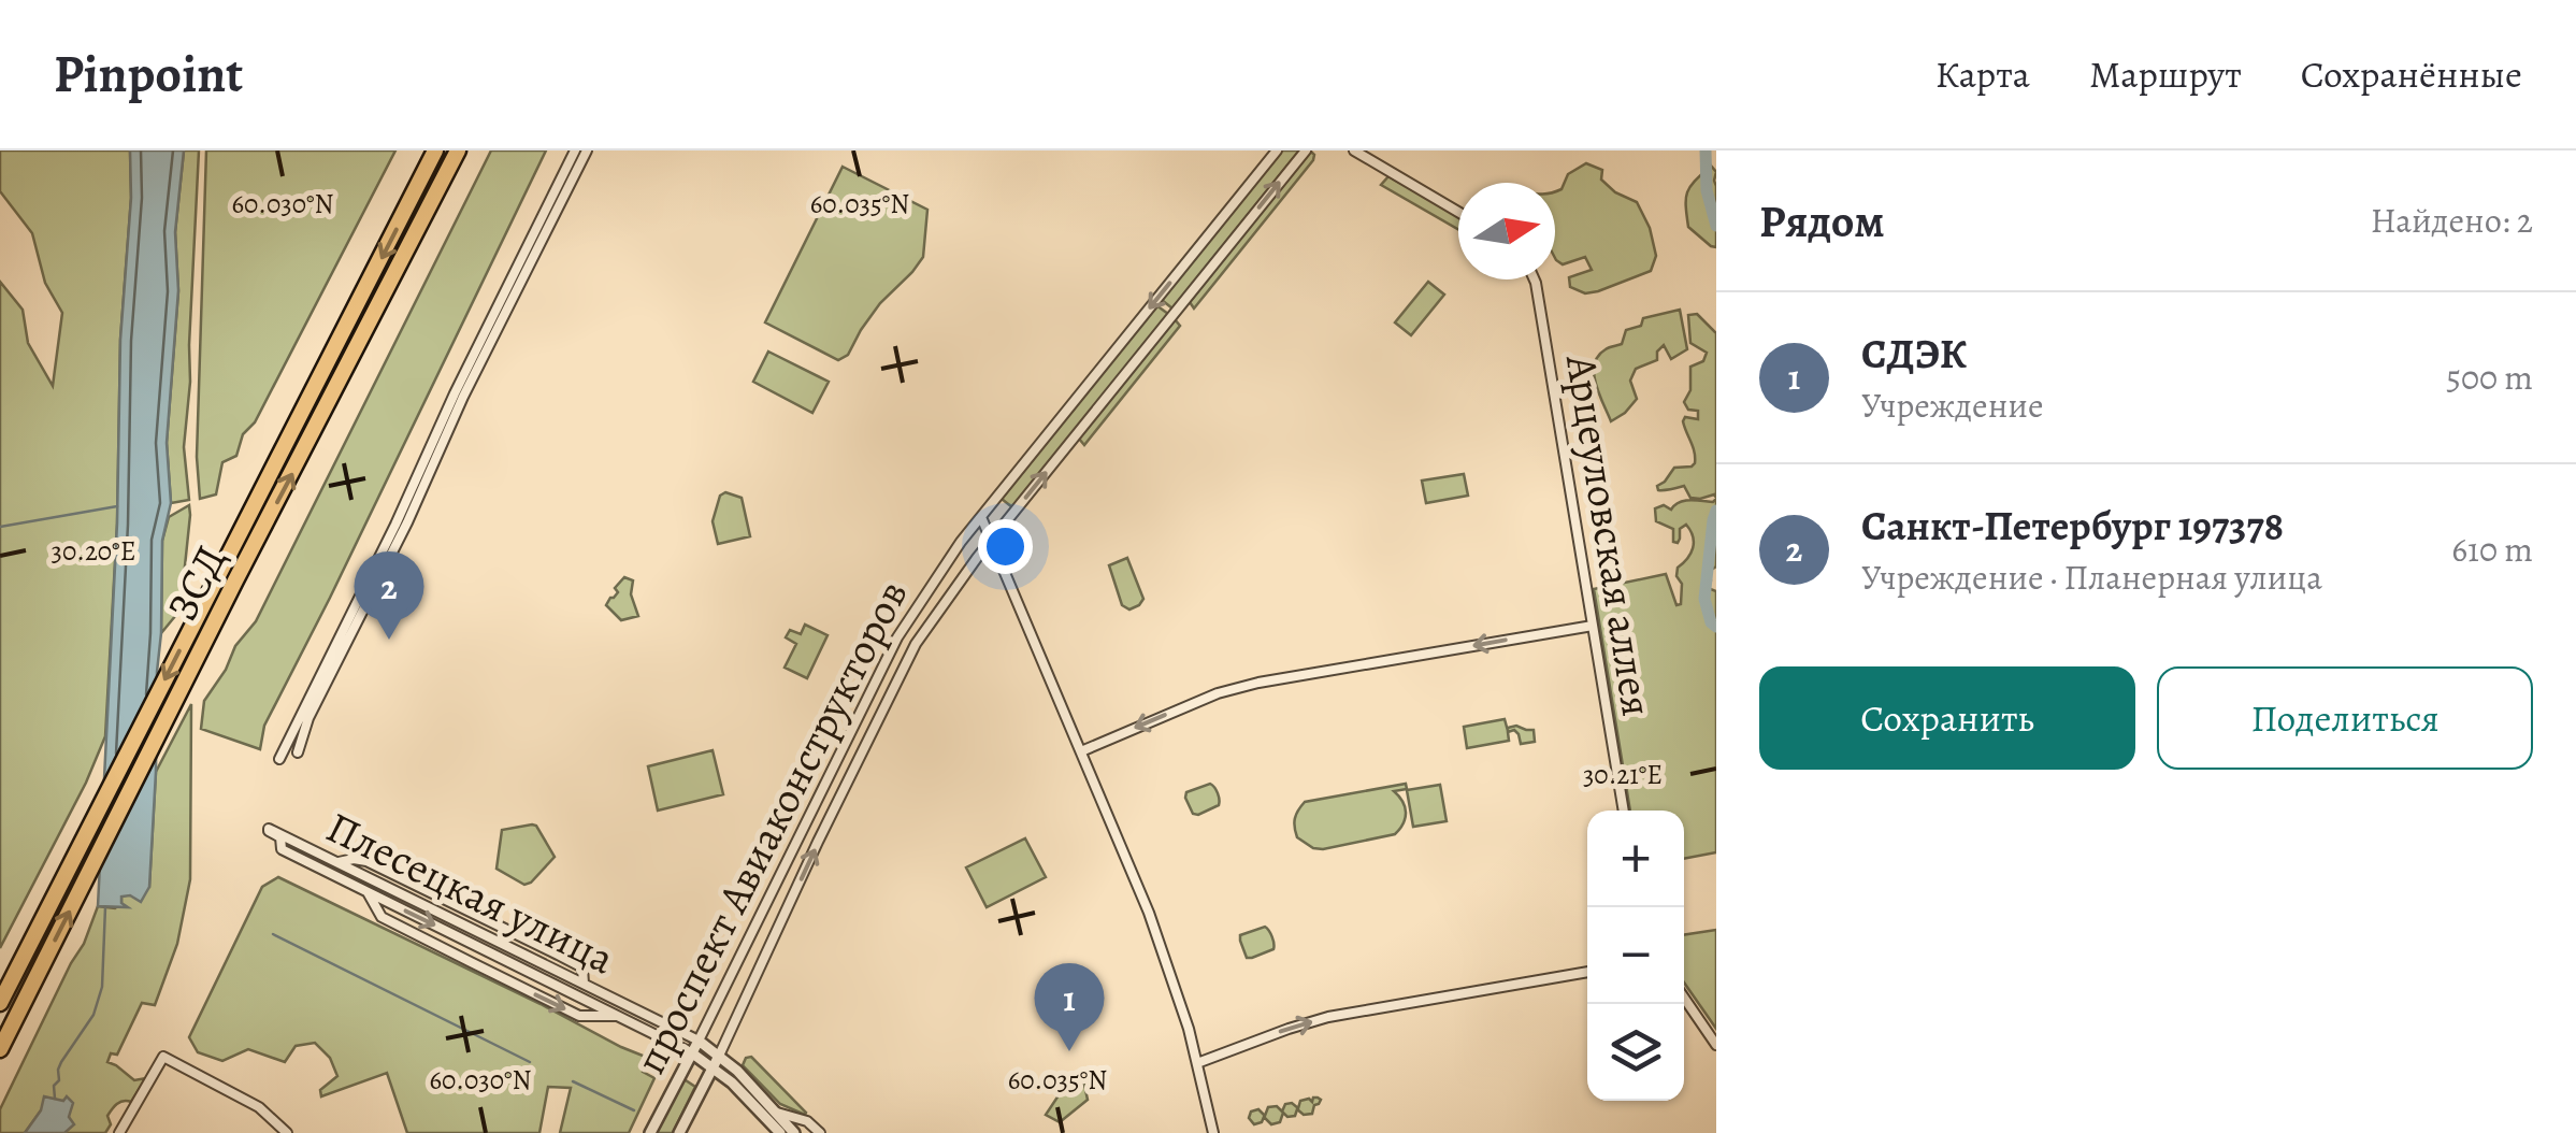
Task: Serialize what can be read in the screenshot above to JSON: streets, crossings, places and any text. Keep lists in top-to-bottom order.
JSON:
{
  "streets": {
    "highway": ["ЗСД"],
    "street": ["Арцеуловская аллея", "проспект Авиаконструкторов", "Плесецкая улица"]
  },
  "crossings": [
    ["проспект Авиаконструкторов", "Плесецкая улица"]
  ],
  "north": "right",
  "page": {
    "header": "Pinpoint",
    "nav": ["Карта", "Маршрут", "Сохранённые"],
    "heading": ["Рядом", "Найдено: 2"],
    "list": [
      {
        "mark": "1",
        "name": "СДЭК",
        "note": "Учреждение",
        "value": "500 m"
      },
      {
        "mark": "2",
        "name": "Санкт-Петербург 197378",
        "note": "Учреждение · Планерная улица",
        "value": "610 m"
      }
    ],
    "pins": ["2", "1"],
    "buttons": ["Сохранить", "Поделиться"],
    "map_buttons": ["+", "−"]
  },
  "coordinates": [
    "60.030°N",
    "60.035°N",
    "30.20°E",
    "30.21°E"
  ]
}
